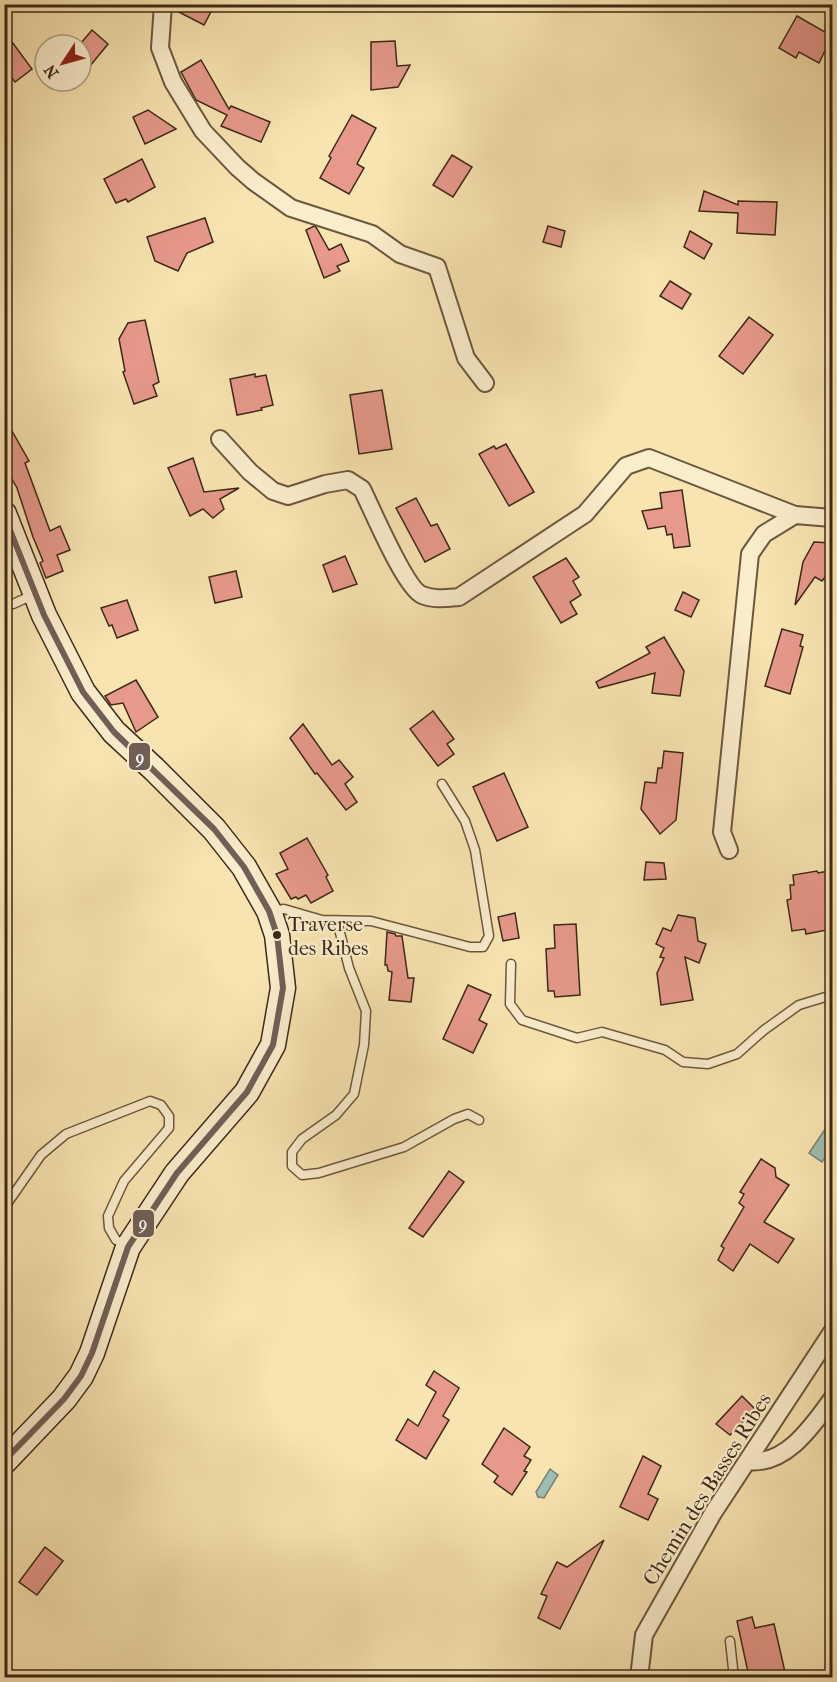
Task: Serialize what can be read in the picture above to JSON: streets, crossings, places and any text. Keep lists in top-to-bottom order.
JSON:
{
  "streets": {
    "street": ["Chemin des Basses Ribes"]
  },
  "places": ["Traverse des Ribes"],
  "lines": ["transit line 9"],
  "north": "bottom left"
}
